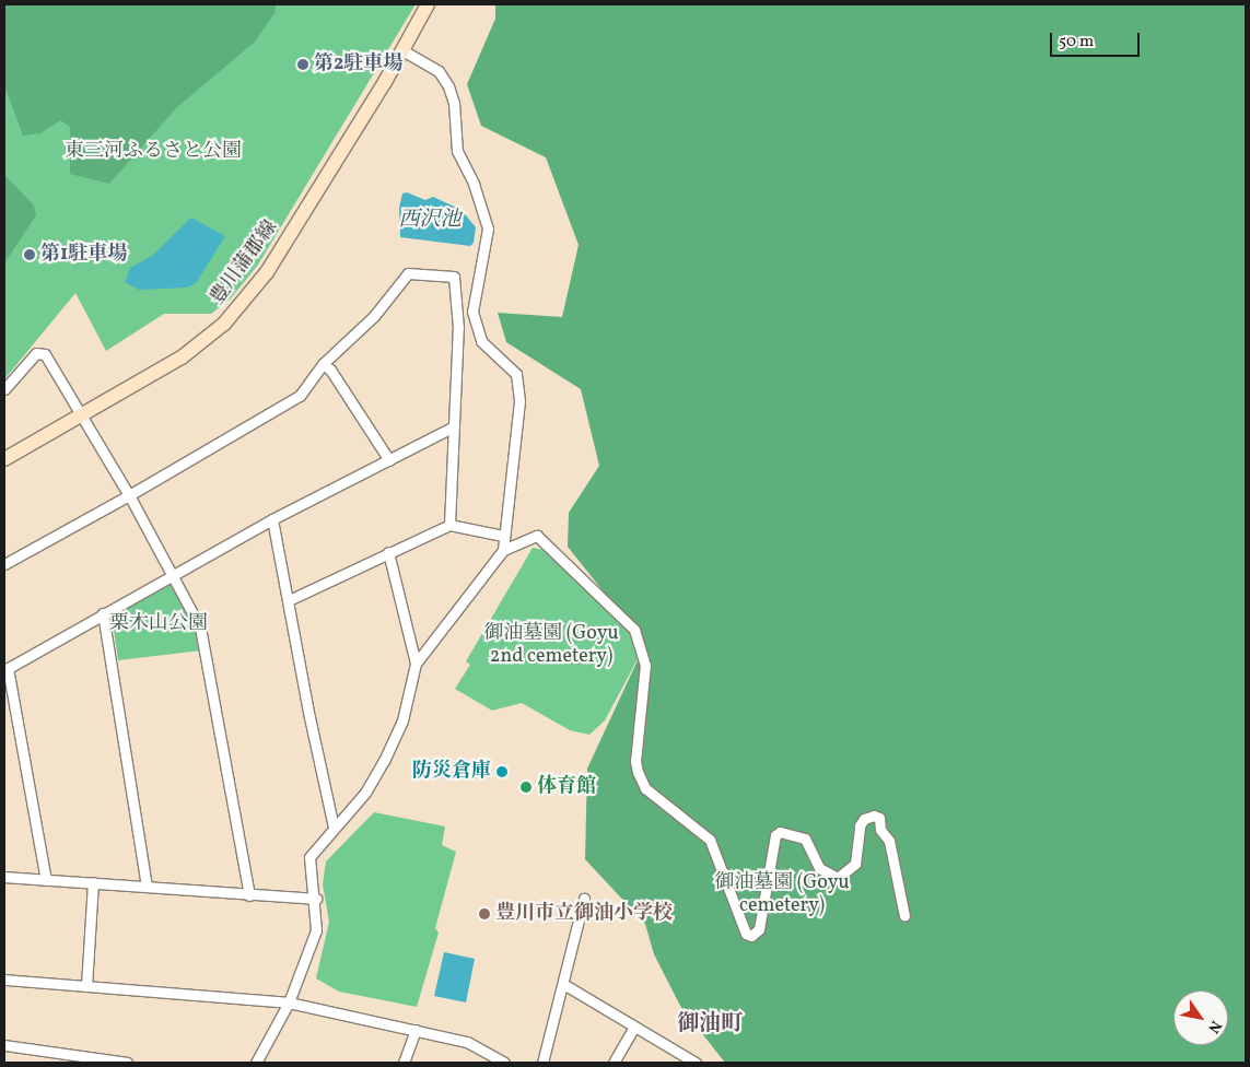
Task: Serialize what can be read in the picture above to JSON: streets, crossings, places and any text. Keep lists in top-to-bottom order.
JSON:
{
  "streets": {
    "main road": ["豊川蒲郡線"]
  },
  "districts": ["御油町"],
  "water": ["西沢池"],
  "parks": [
    "東三河ふるさと公園",
    "栗木山公園",
    "御油墓園 (Goyu 2nd cemetery)",
    "御油墓園 (Goyu cemetery)"
  ],
  "places": [
    "第2駐車場",
    "第1駐車場",
    "防災倉庫",
    "体育館",
    "豊川市立御油小学校"
  ],
  "scale_bar": "50 m",
  "north": "bottom right"
}
